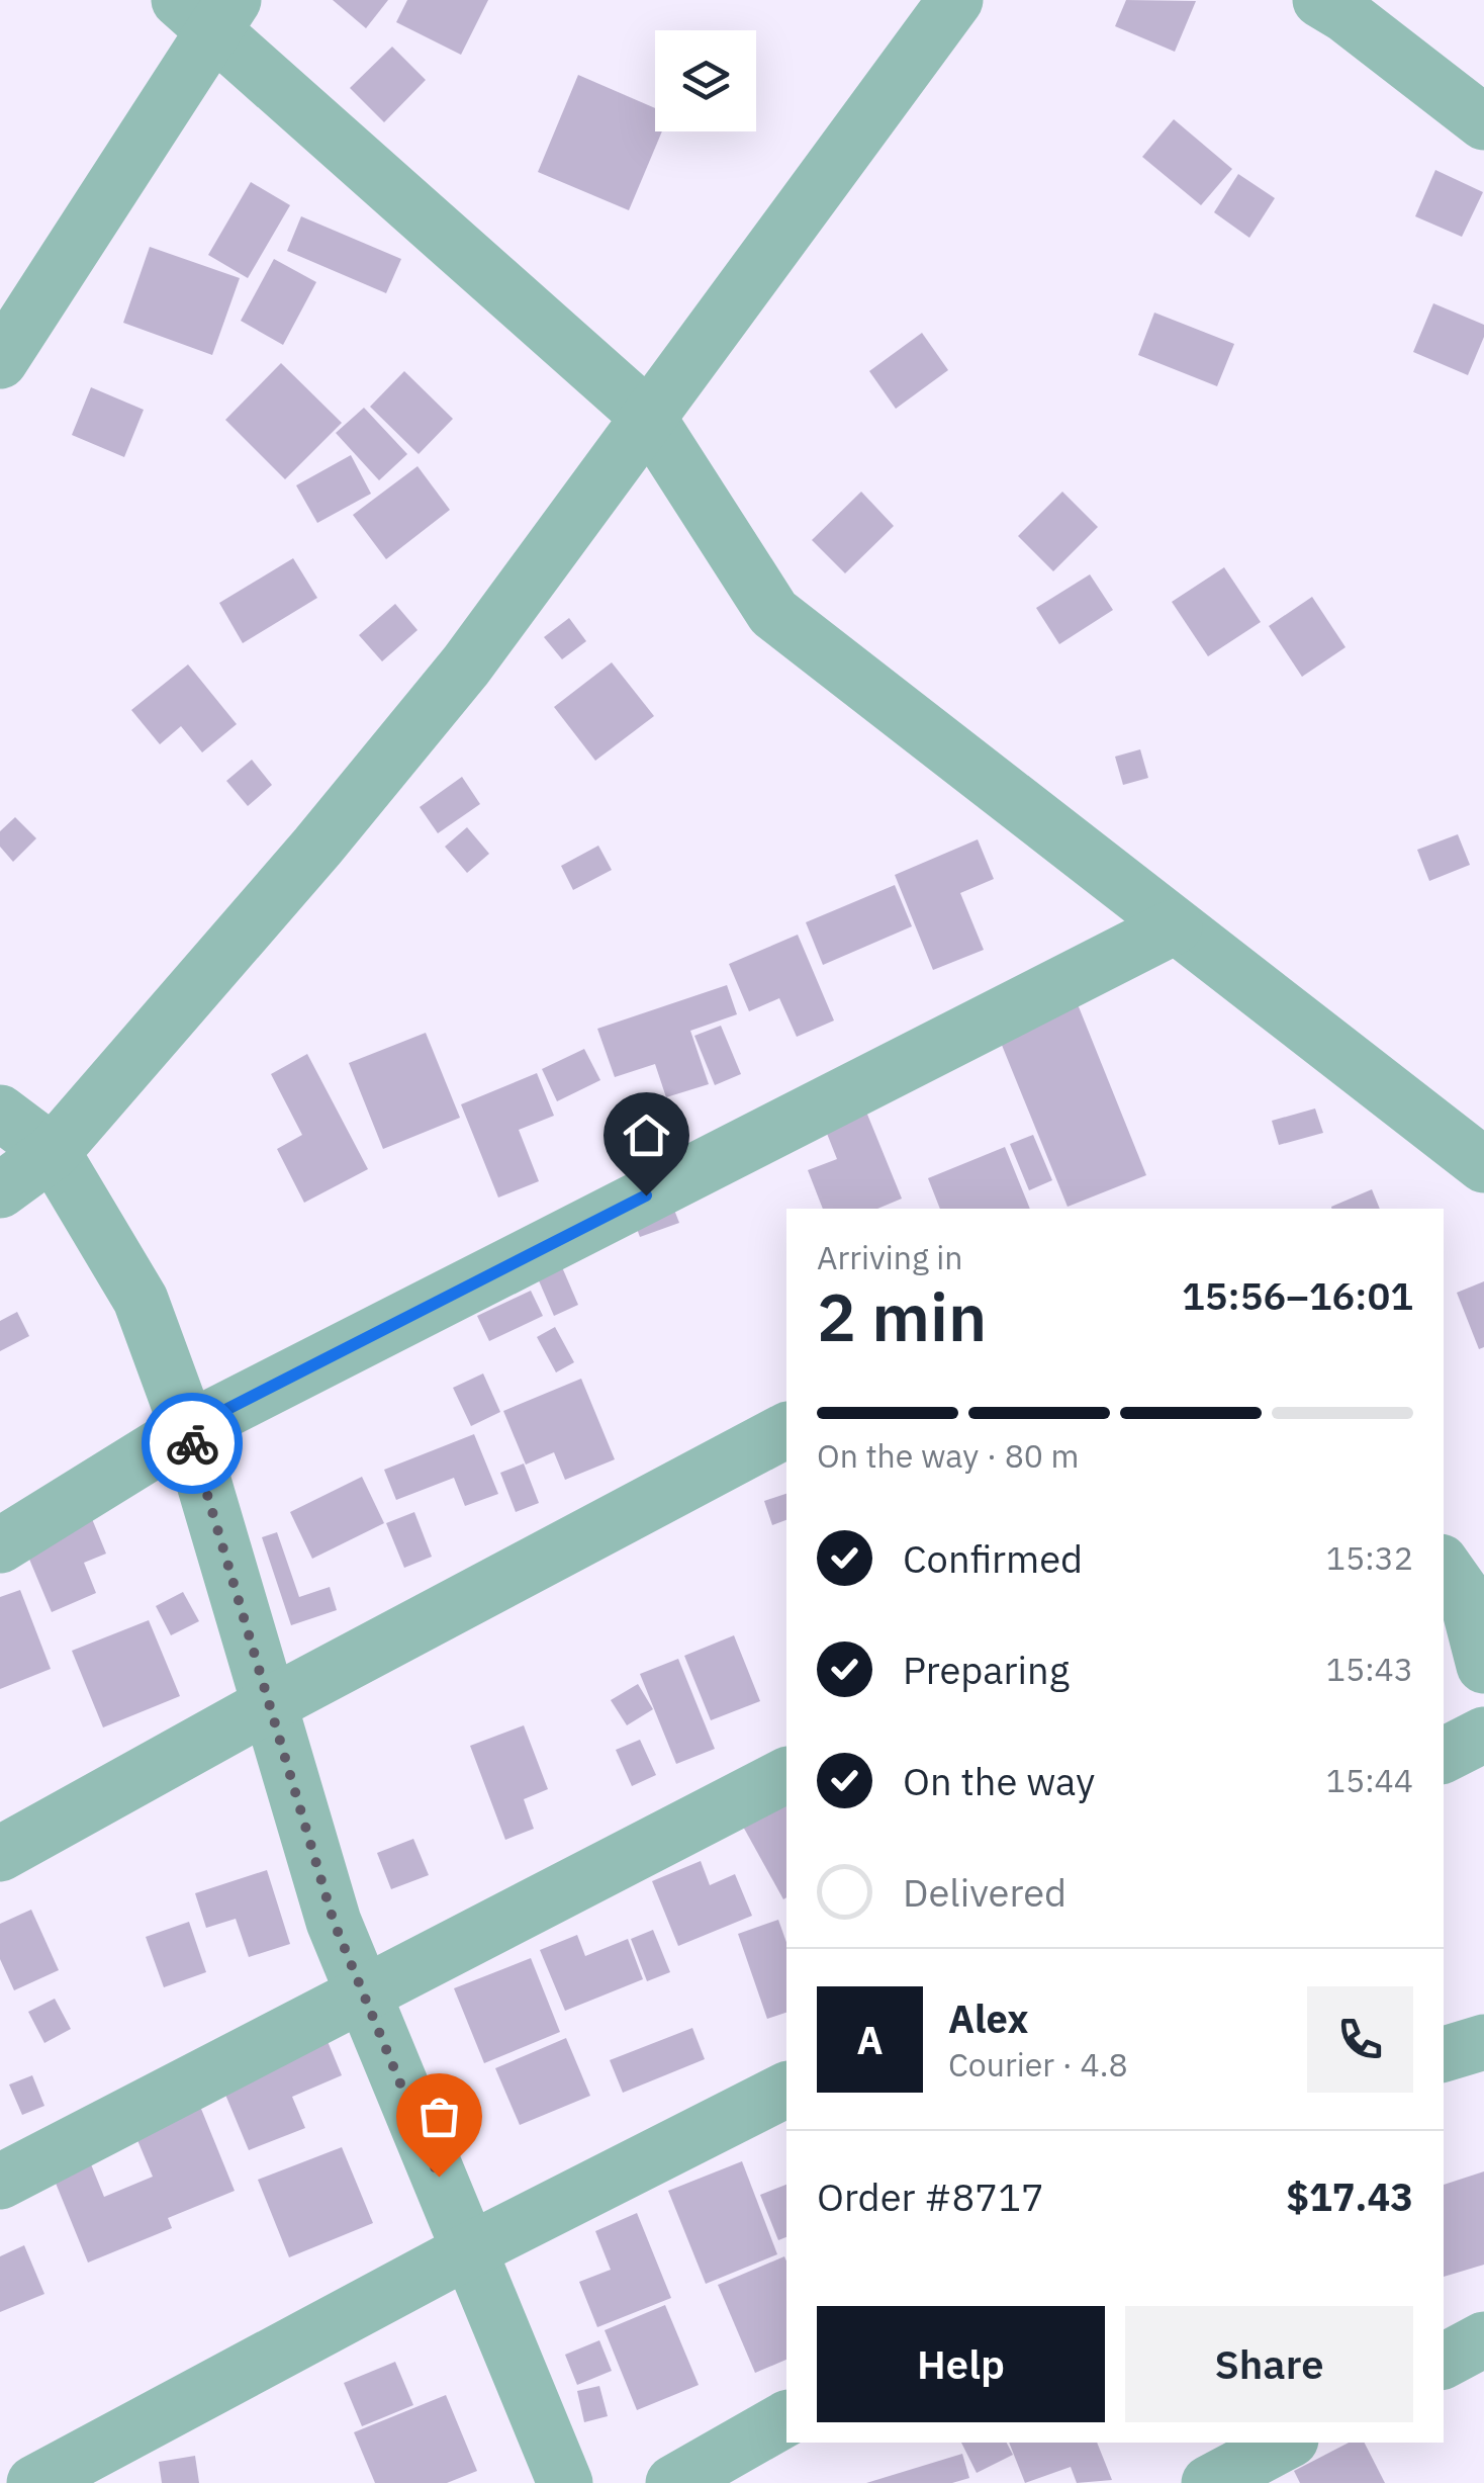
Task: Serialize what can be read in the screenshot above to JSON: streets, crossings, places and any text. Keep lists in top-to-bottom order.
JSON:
{
  "page": {
    "heading": ["2 min", "Arriving in", "15:56–16:01"],
    "panel": [
      "Alex",
      "Courier · 4.8",
      "Order #8717",
      "$17.43"
    ],
    "bar": "On the way · 80 m",
    "list": [
      ["Confirmed", "15:32"],
      ["Preparing", "15:43"],
      ["On the way", "15:44"],
      "Delivered"
    ],
    "round": "A",
    "buttons": ["Help", "Share"]
  }
}
